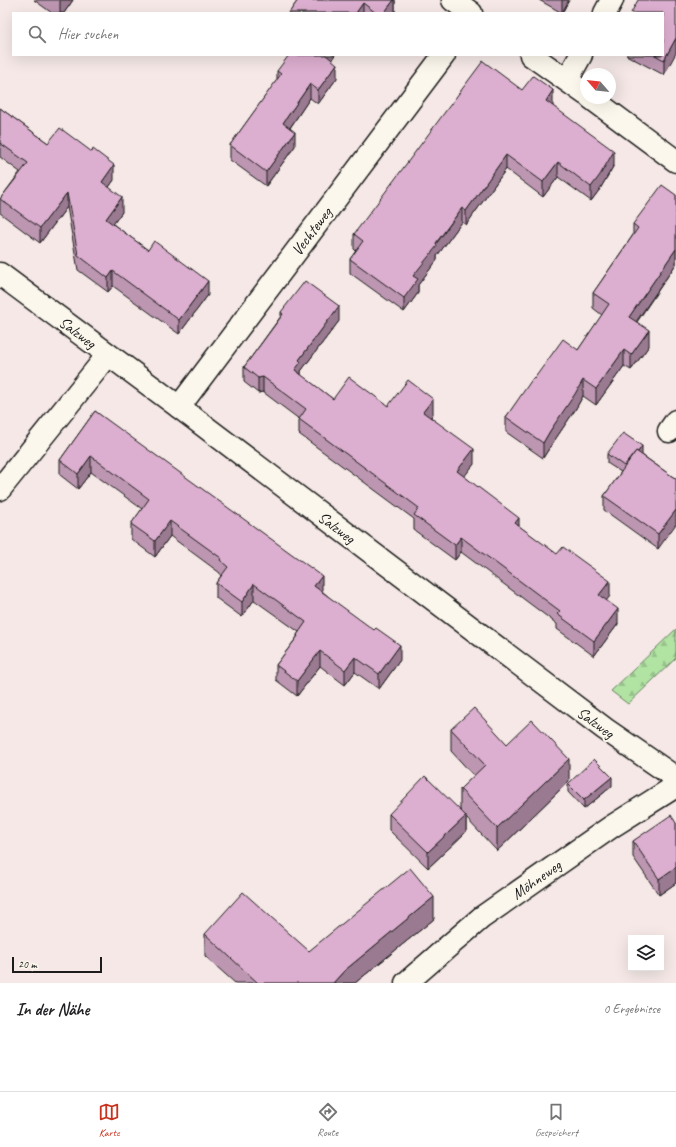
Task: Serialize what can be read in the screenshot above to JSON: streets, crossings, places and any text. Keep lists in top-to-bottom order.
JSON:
{
  "streets": {
    "street": ["Vechteweg", "Salzweg", "Möhneweg"]
  },
  "crossings": [
    ["Vechteweg", "Salzweg"]
  ],
  "scale_bar": "20 m",
  "north": "top left",
  "page": {
    "search": "Hier suchen",
    "scale": "20 m",
    "heading": ["In der Nähe", "0 Ergebnisse"],
    "nav": ["Karte", "Route", "Gespeichert"]
  }
}
